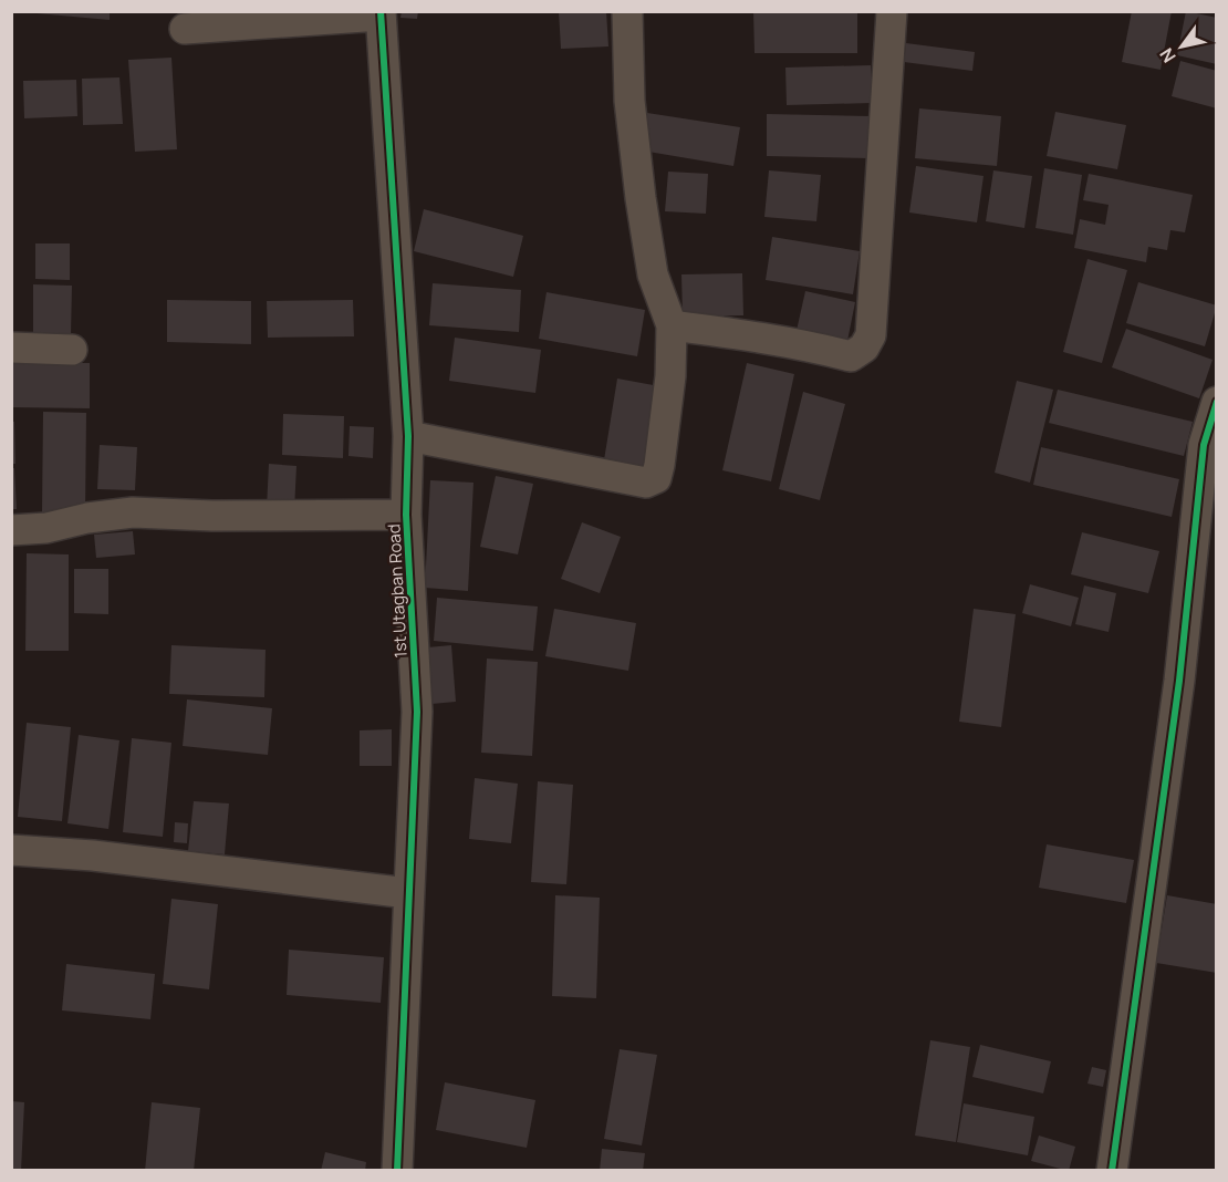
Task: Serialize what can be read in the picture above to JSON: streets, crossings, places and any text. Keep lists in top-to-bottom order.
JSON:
{
  "streets": {
    "street": ["1st Utagban Road"]
  },
  "north": "bottom left"
}
